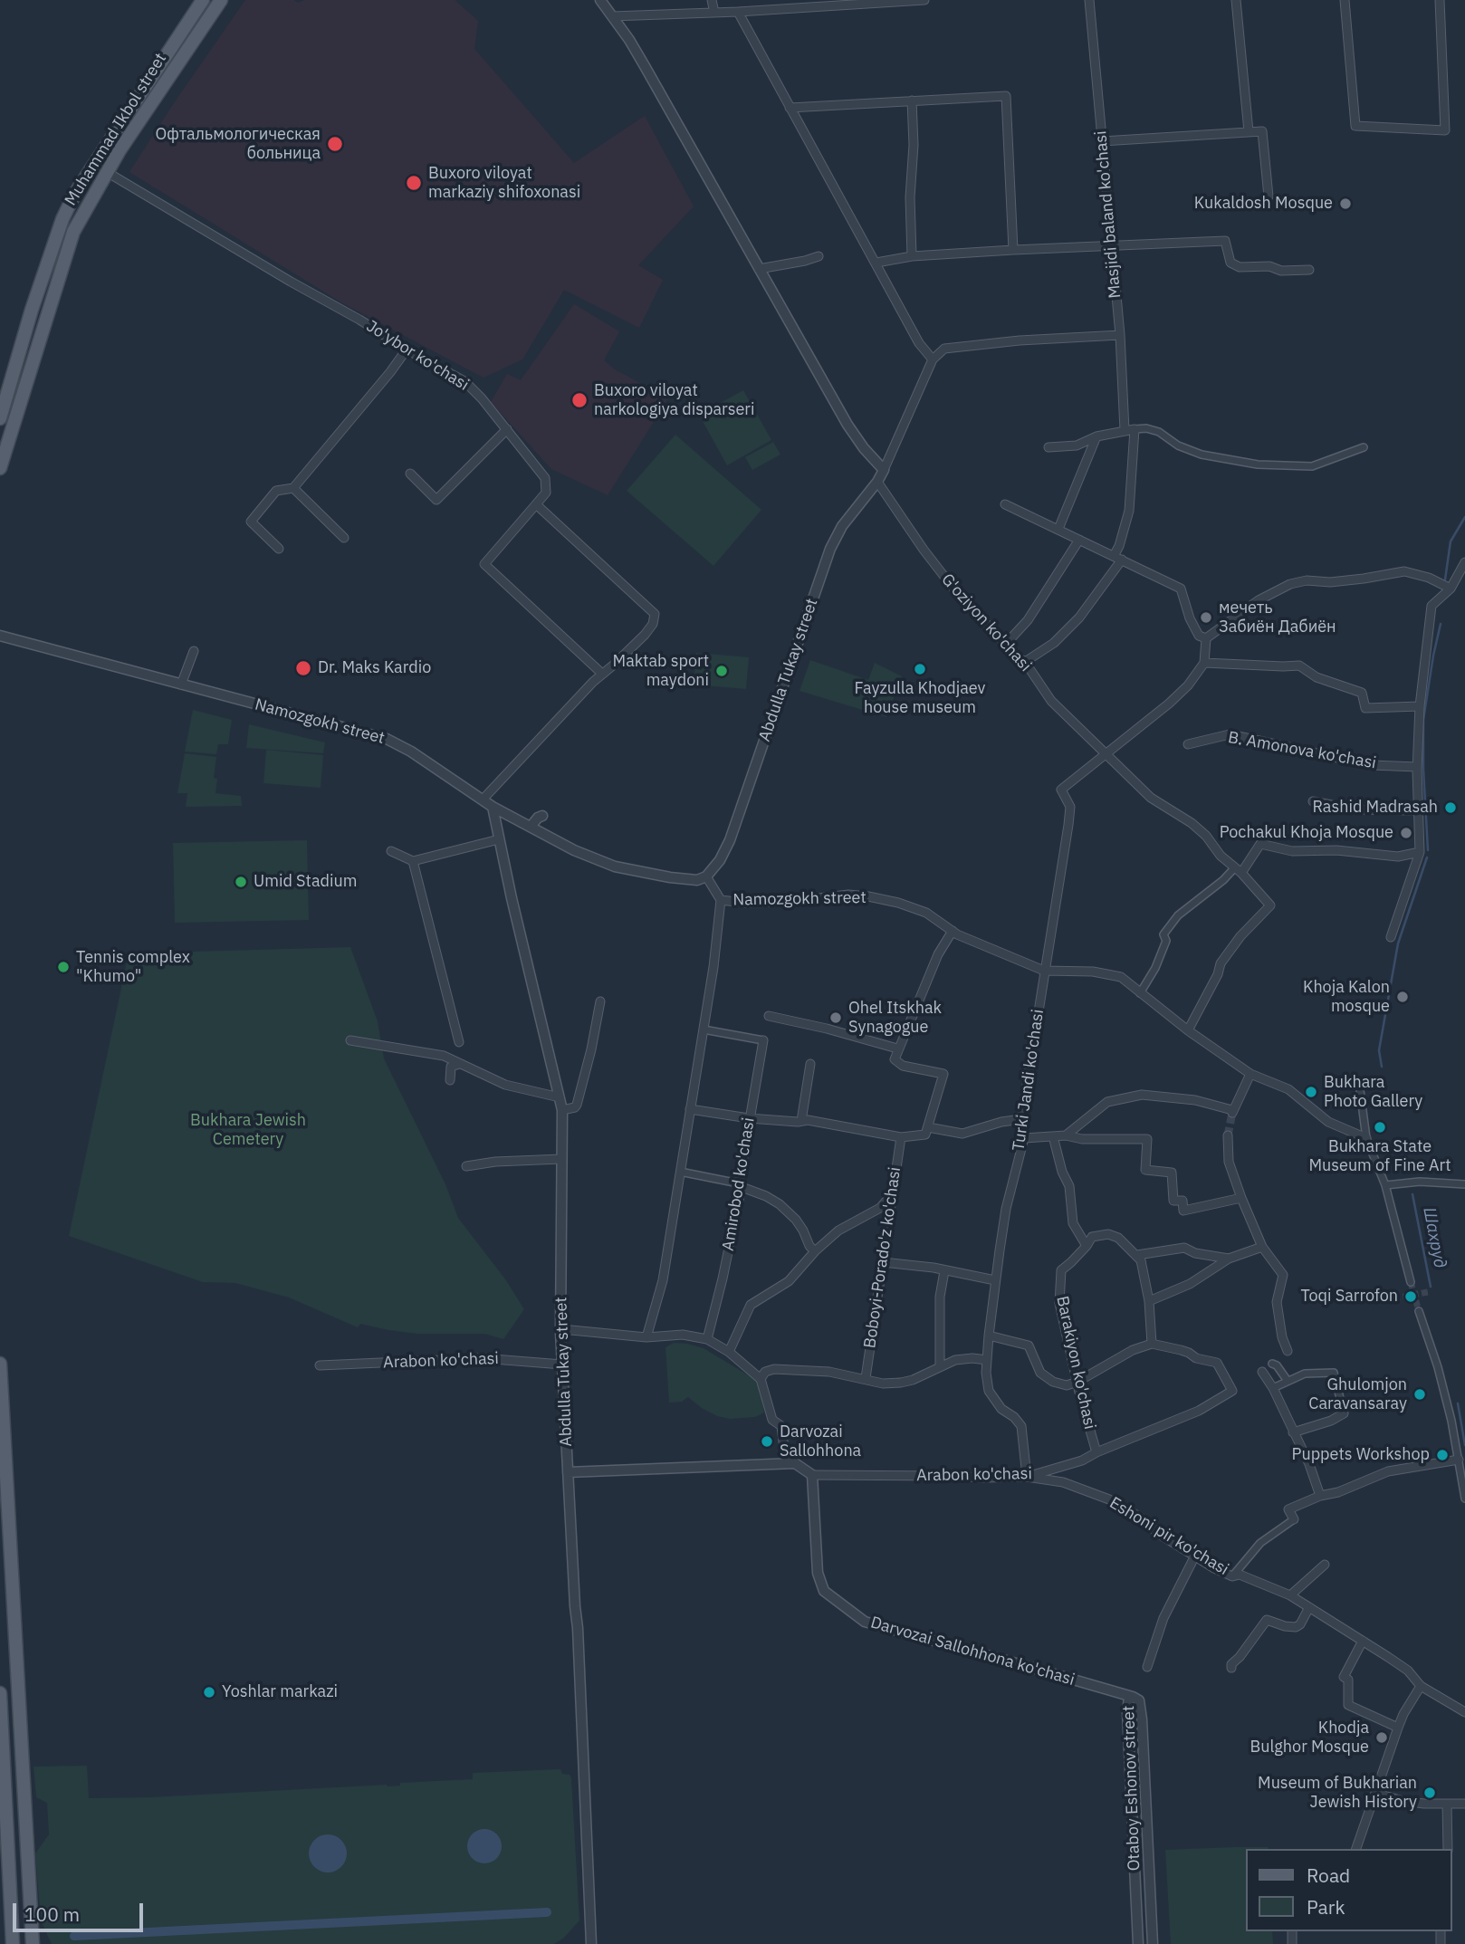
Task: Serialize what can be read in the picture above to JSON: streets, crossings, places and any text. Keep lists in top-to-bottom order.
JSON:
{
  "streets": {
    "main road": ["Muhammad Ikbol street"],
    "street": [
      "Masjidi baland ko'chasi",
      "Jo'ybor ko'chasi",
      "G'oziyon ko'chasi",
      "Abdulla Tukay street",
      "Namozgokh street",
      "B. Amonova ko'chasi",
      "Turki Jandi ko'chasi",
      "Amirobod ko'chasi",
      "Boboyi-Porado'z ko'chasi",
      "Arabon ko'chasi",
      "Barakiyon ko'chasi",
      "Eshoni pir ko'chasi",
      "Darvozai Sallohhona ko'chasi",
      "Otaboy Eshonov street"
    ]
  },
  "crossings": [
    ["Muhammad Ikbol street", "Jo'ybor ko'chasi"],
    ["G'oziyon ko'chasi", "Abdulla Tukay street"],
    ["G'oziyon ko'chasi", "Namozgokh street"],
    ["G'oziyon ko'chasi", "Turki Jandi ko'chasi"],
    ["Abdulla Tukay street", "Namozgokh street"],
    ["Abdulla Tukay street", "Arabon ko'chasi"],
    ["Namozgokh street", "Turki Jandi ko'chasi"],
    ["Turki Jandi ko'chasi", "Arabon ko'chasi"],
    ["Turki Jandi ko'chasi", "Eshoni pir ko'chasi"],
    ["Arabon ko'chasi", "Barakiyon ko'chasi"],
    ["Arabon ko'chasi", "Eshoni pir ko'chasi"],
    ["Arabon ko'chasi", "Darvozai Sallohhona ko'chasi"],
    ["Darvozai Sallohhona ko'chasi", "Otaboy Eshonov street"]
  ],
  "water": ["Шахруд"],
  "parks": ["Bukhara Jewish Cemetery"],
  "places": [
    "Офтальмологическая больница",
    "Buxoro viloyat markaziy shifoxonasi",
    "Kukaldosh Mosque",
    "Buxoro viloyat narkologiya disparseri",
    "мечеть Забиён Дабиён",
    "Dr. Maks Kardio",
    "Fayzulla Khodjaev house museum",
    "Maktab sport maydoni",
    "Rashid Madrasah",
    "Pochakul Khoja Mosque",
    "Umid Stadium",
    "Tennis complex \"Khumo\"",
    "Khoja Kalon mosque",
    "Ohel Itskhak Synagogue",
    "Bukhara Photo Gallery",
    "Bukhara State Museum of Fine Art",
    "Toqi Sarrofon",
    "Ghulomjon Caravansaray",
    "Darvozai Sallohhona",
    "Puppets Workshop",
    "Yoshlar markazi",
    "Khodja Bulghor Mosque",
    "Museum of Bukharian Jewish History"
  ],
  "legend": ["Road", "Park"],
  "scale_bar": "100 m"
}
